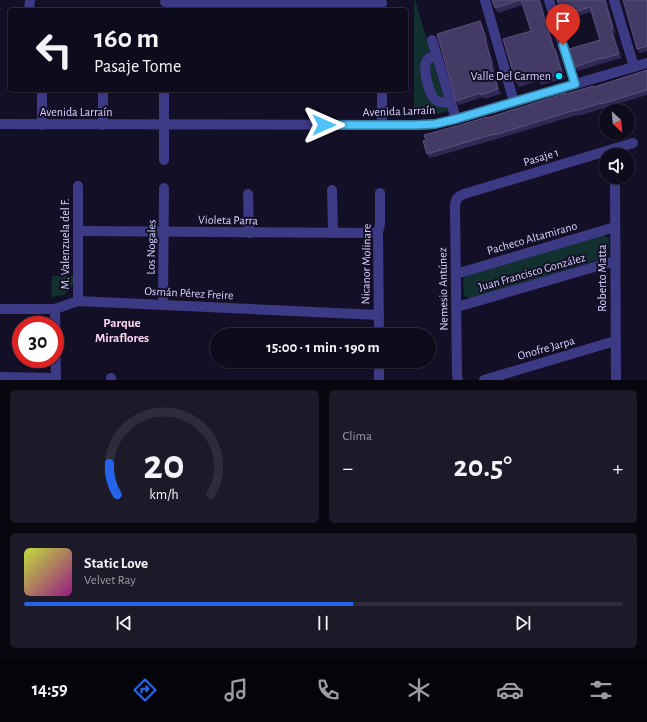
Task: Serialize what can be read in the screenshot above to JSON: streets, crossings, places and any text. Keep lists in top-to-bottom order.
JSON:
{
  "streets": {
    "street": [
      "Avenida Larraín",
      "Pasaje 1",
      "Violeta Parra",
      "Pacheco Altamirano",
      "M. Valenzuela del F.",
      "Los Nogales",
      "Nicanor Molinare",
      "Juan Francisco González",
      "Roberto Matta",
      "Nemesio Antúnez",
      "Osmán Pérez Freire",
      "Onofre Jarpa"
    ]
  },
  "crossings": [
    ["Pasaje 1", "Nemesio Antúnez"],
    ["Violeta Parra", "M. Valenzuela del F."],
    ["Violeta Parra", "Los Nogales"],
    ["Violeta Parra", "Nicanor Molinare"],
    ["Pacheco Altamirano", "Roberto Matta"],
    ["Pacheco Altamirano", "Nemesio Antúnez"],
    ["M. Valenzuela del F.", "Osmán Pérez Freire"],
    ["Los Nogales", "Osmán Pérez Freire"],
    ["Nicanor Molinare", "Osmán Pérez Freire"],
    ["Juan Francisco González", "Roberto Matta"],
    ["Juan Francisco González", "Nemesio Antúnez"],
    ["Roberto Matta", "Onofre Jarpa"]
  ],
  "districts": ["Parque Miraflores"],
  "places": ["Valle Del Carmen"],
  "north": "bottom right",
  "page": {
    "turn": ["160 m", "Pasaje Tome"],
    "limit": "30",
    "trip": "15:00 · 1 min · 190 m",
    "tile": "Clima",
    "heat": ["−", "20.5°", "+"],
    "song": ["Static Love", "Velvet Ray"],
    "tabs": "14:59",
    "gauge": ["20", "km/h"]
  }
}
